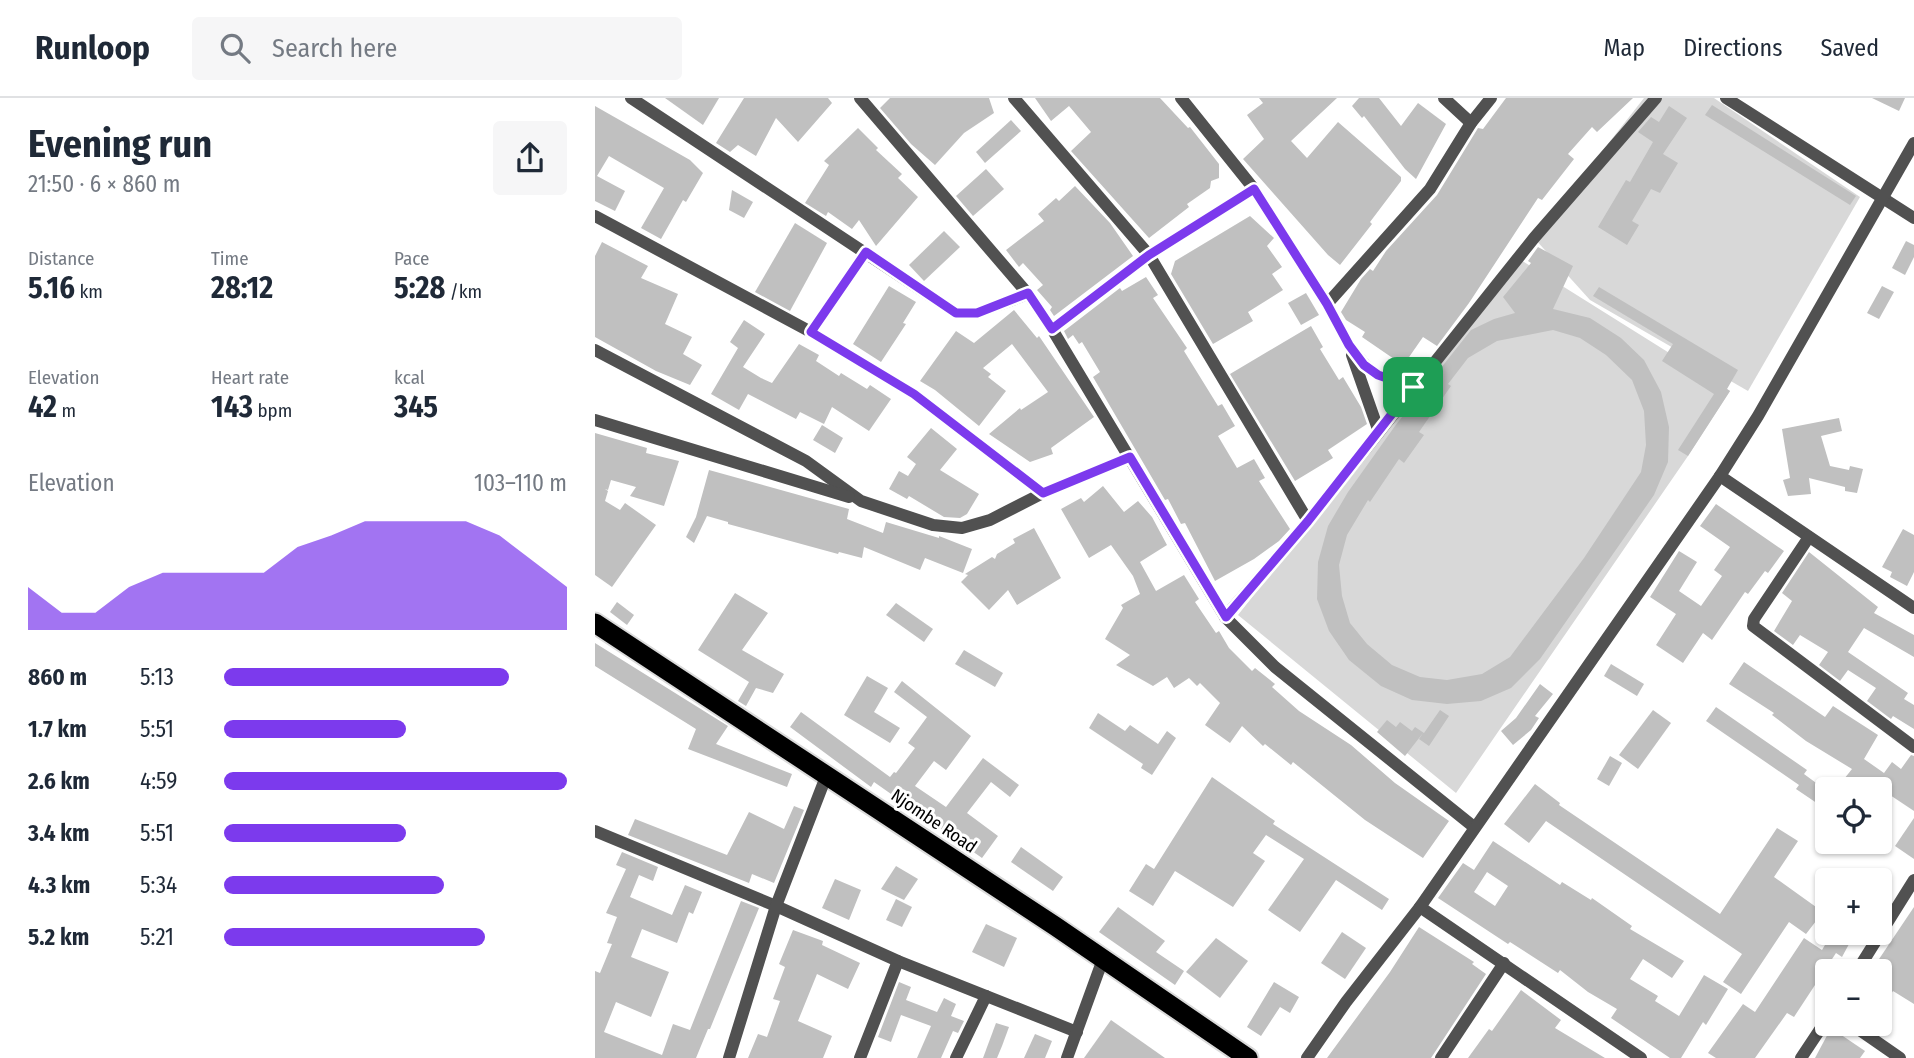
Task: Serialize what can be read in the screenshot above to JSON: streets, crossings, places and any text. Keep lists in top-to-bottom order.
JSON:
{
  "streets": {
    "highway": ["Njombe Road"]
  },
  "page": {
    "header": "Runloop",
    "search": "Search here",
    "nav": ["Map", "Directions", "Saved"],
    "heading": ["Evening run", "21:50 · 6 × 860 m"],
    "stats": [
      ["Distance", "5.16 km"],
      ["Time", "28:12"],
      ["Pace", "5:28 /km"],
      ["Elevation", "42 m"],
      ["Heart rate", "143 bpm"],
      ["kcal", "345"]
    ],
    "chart": ["Elevation", "103–110 m"],
    "list": [
      {
        "name": "860 m",
        "note": "5:13"
      },
      {
        "name": "1.7 km",
        "note": "5:51"
      },
      {
        "name": "2.6 km",
        "note": "4:59"
      },
      {
        "name": "3.4 km",
        "note": "5:51"
      },
      {
        "name": "4.3 km",
        "note": "5:34"
      },
      {
        "name": "5.2 km",
        "note": "5:21"
      }
    ],
    "map_buttons": ["+", "−"]
  }
}
